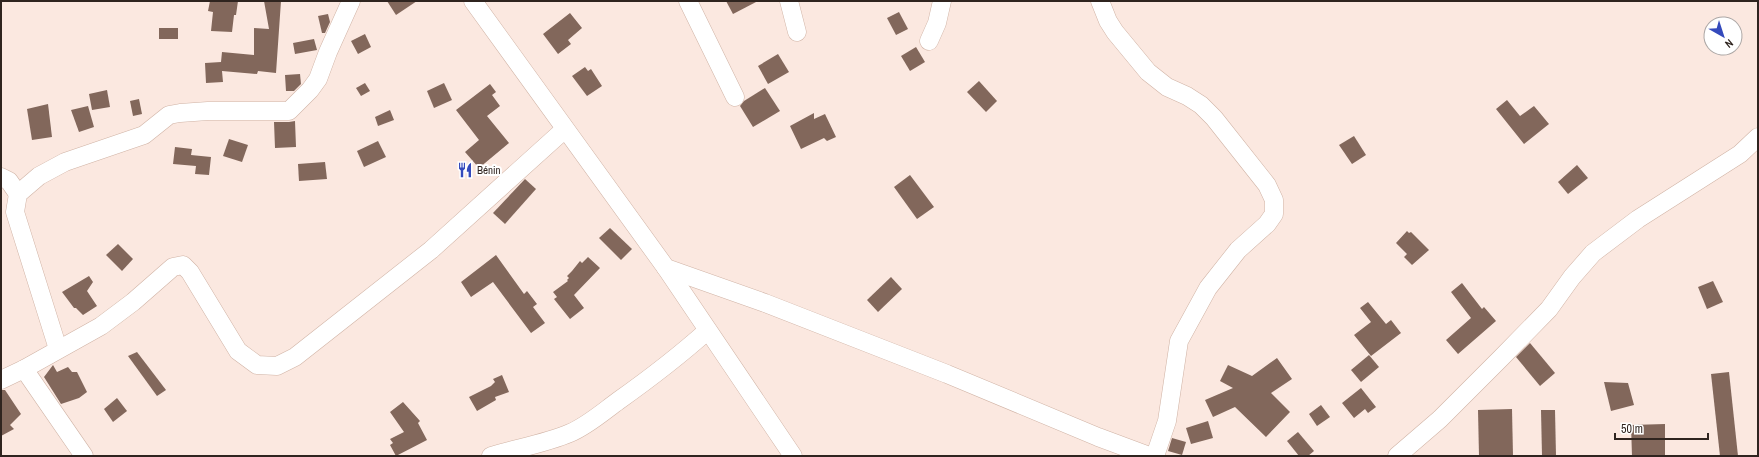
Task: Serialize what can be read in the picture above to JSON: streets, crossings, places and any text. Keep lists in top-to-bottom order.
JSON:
{
  "places": {
    "restaurant": ["Bénin"]
  },
  "scale_bar": "50 m",
  "north": "bottom right"
}
